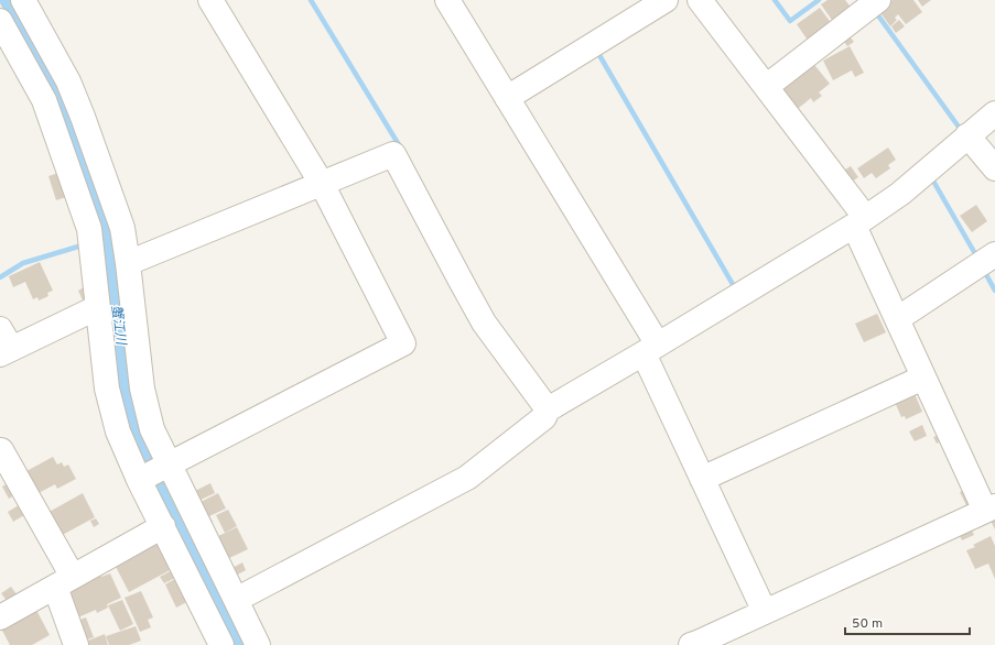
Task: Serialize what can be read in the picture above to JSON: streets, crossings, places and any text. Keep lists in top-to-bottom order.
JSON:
{
  "water": ["蟹江川"],
  "scale_bar": "50 m"
}
